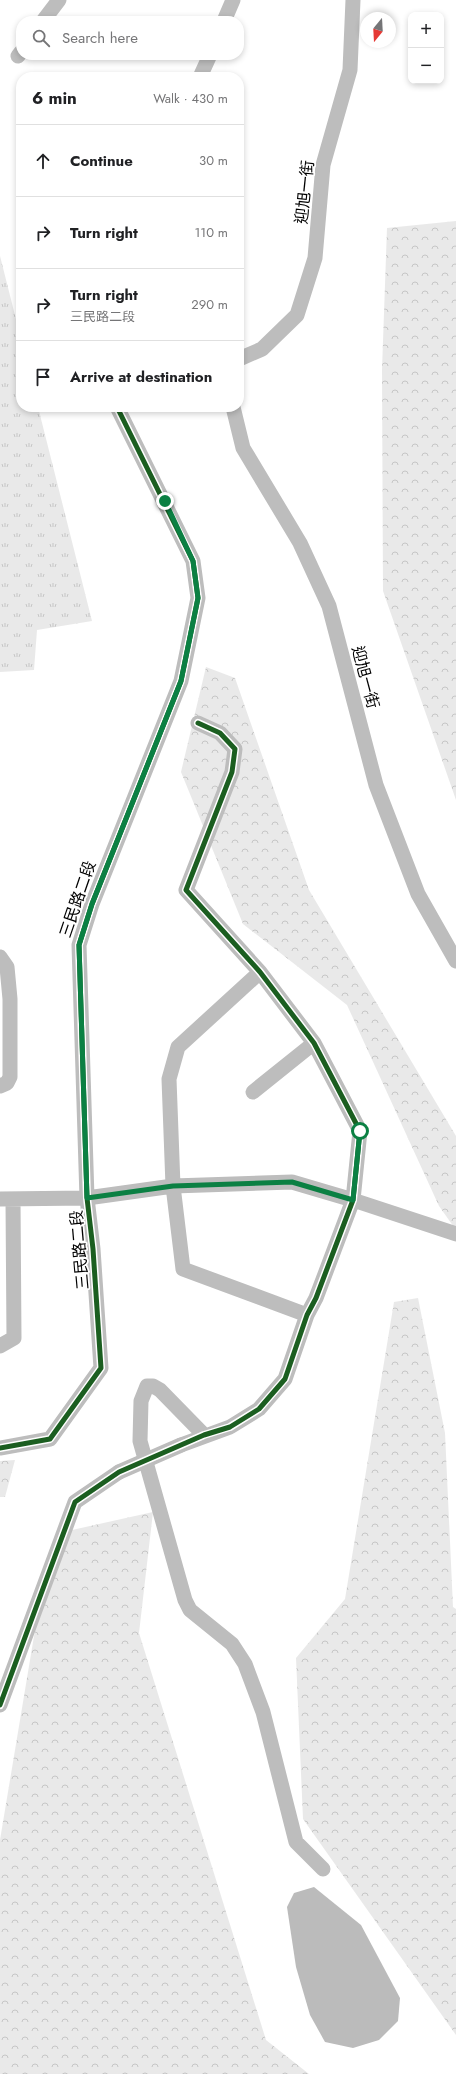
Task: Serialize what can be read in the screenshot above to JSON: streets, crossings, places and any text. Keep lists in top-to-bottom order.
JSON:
{
  "streets": {
    "street": ["迎旭一街", "三民路二段"]
  },
  "north": "bottom",
  "page": {
    "map_buttons": ["+", "−"],
    "search": "Search here",
    "heading": ["6 min", "Walk · 430 m"],
    "list": [
      ["Continue", "30 m"],
      ["Turn right", "110 m"],
      ["Turn right", "三民路二段", "290 m"],
      "Arrive at destination"
    ]
  }
}
